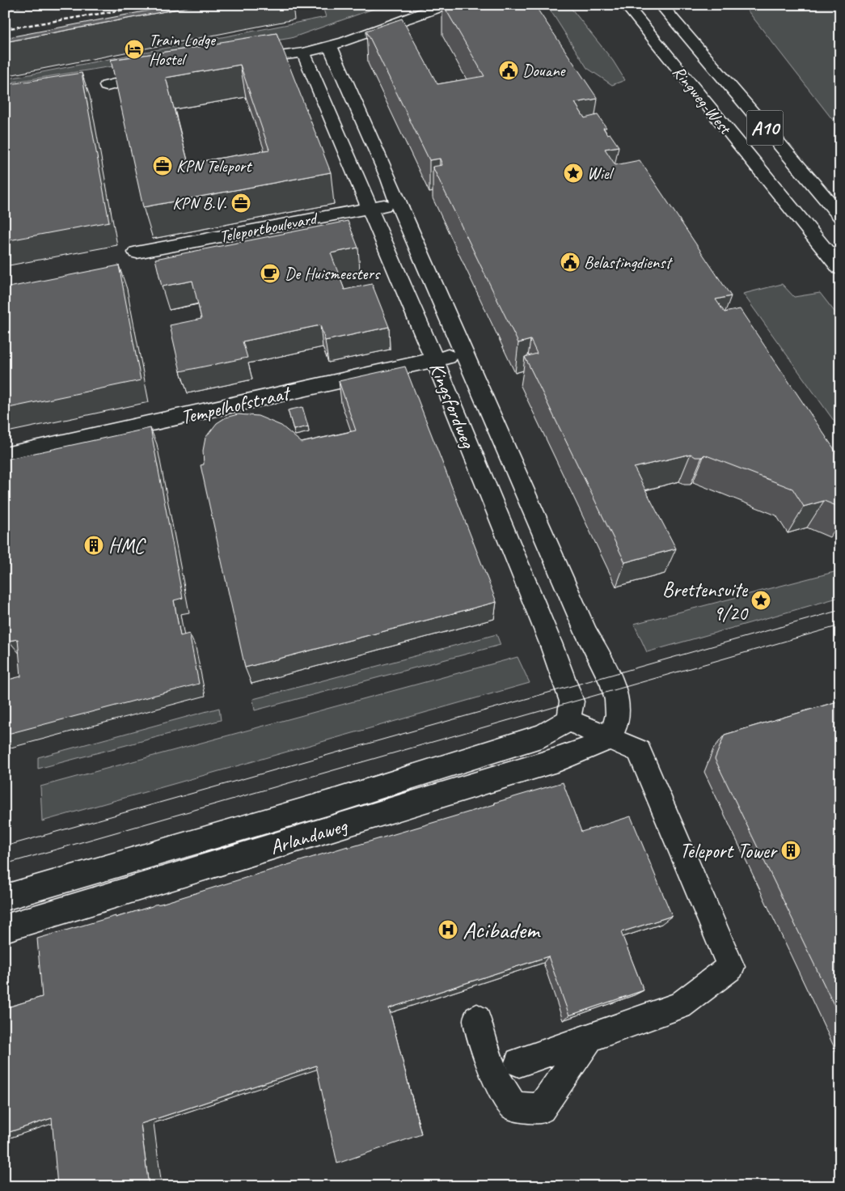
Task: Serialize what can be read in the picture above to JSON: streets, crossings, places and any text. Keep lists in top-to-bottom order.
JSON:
{
  "streets": {
    "main road": [
      "Ringweg-West",
      "A10",
      "Teleportboulevard",
      "Tempelhofstraat",
      "Kingsfordweg",
      "Arlandaweg"
    ]
  },
  "crossings": [
    ["Teleportboulevard", "Kingsfordweg"],
    ["Tempelhofstraat", "Kingsfordweg"],
    ["Kingsfordweg", "Arlandaweg"]
  ],
  "places": {
    "hotel": ["Train Lodge Hostel"],
    "public building": ["Douane", "Belastingdienst"],
    "office": ["KPN Teleport", "KPN B.V."],
    "place": ["Wiel", "Brettensuite 9/20"],
    "cafe": ["De Huismeesters"],
    "building": ["HMC", "Teleport Tower"],
    "hospital": ["Acibadem"]
  }
}
